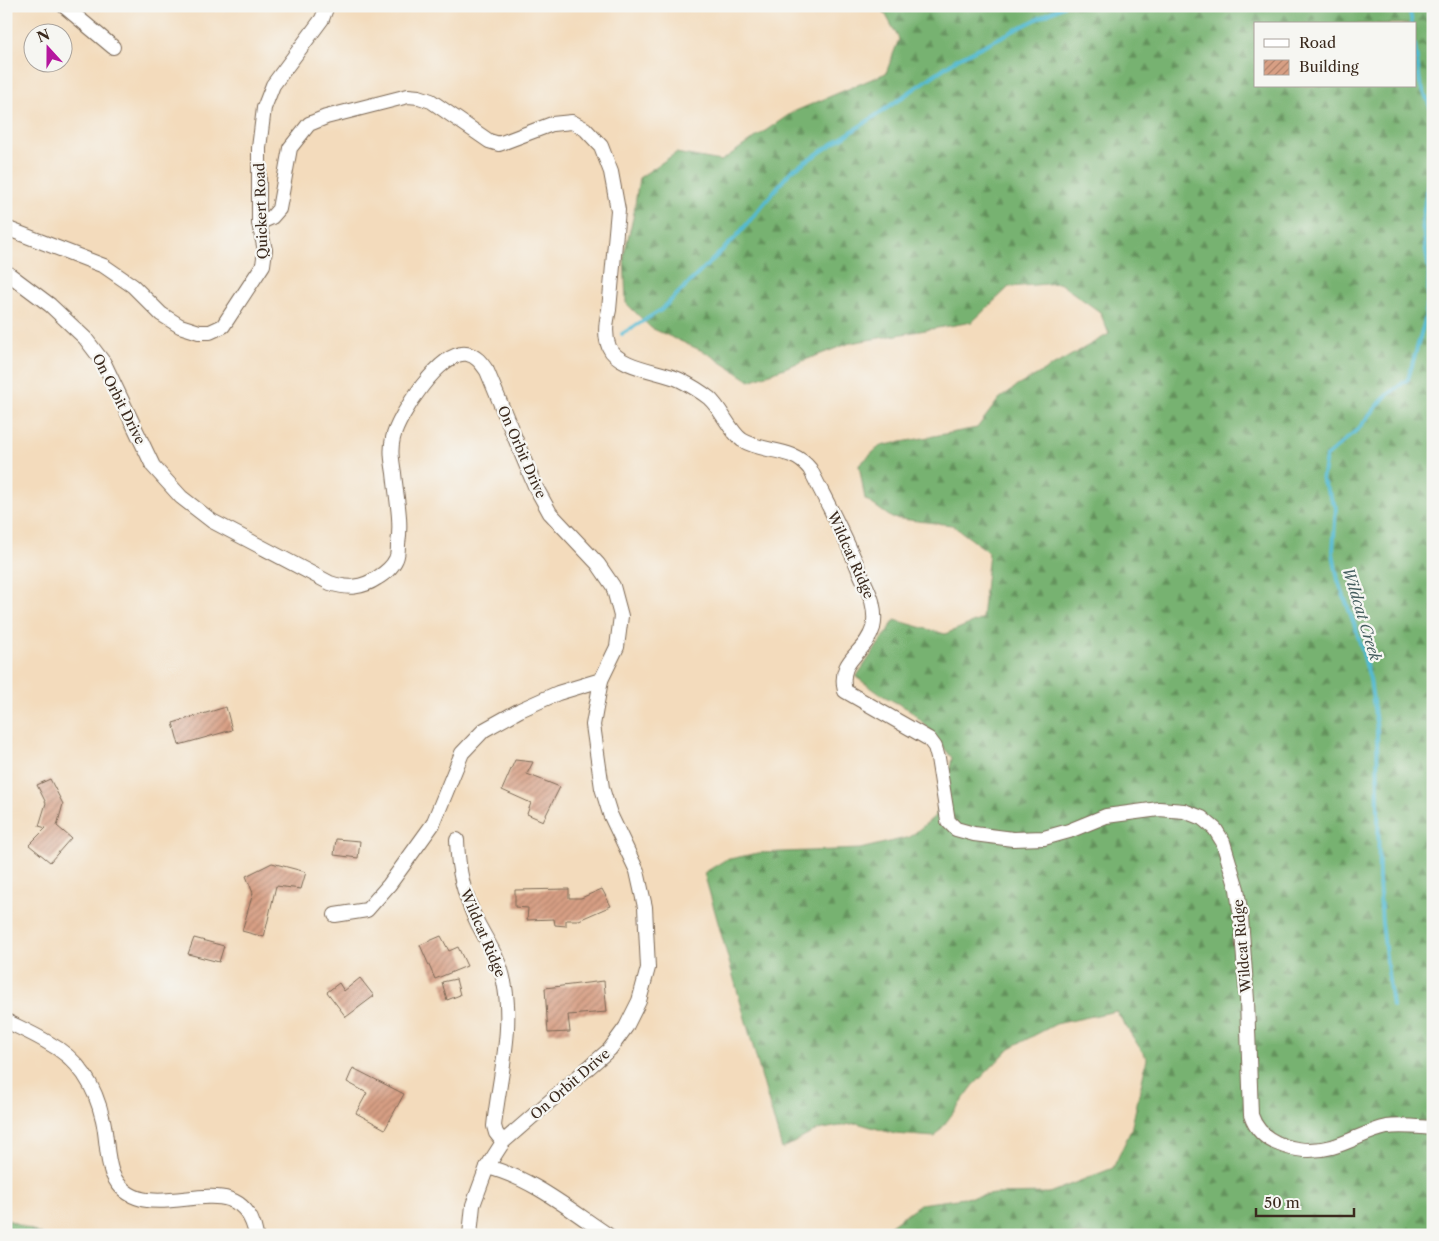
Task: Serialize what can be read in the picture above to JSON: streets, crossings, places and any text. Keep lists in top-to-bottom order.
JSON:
{
  "streets": {
    "street": ["Quickert Road", "On Orbit Drive", "Wildcat Ridge"]
  },
  "crossings": [
    ["Quickert Road", "Wildcat Ridge"],
    ["On Orbit Drive", "Wildcat Ridge"]
  ],
  "water": ["Wildcat Creek"],
  "legend": ["Road", "Building"],
  "scale_bar": "50 m",
  "north": "top"
}
